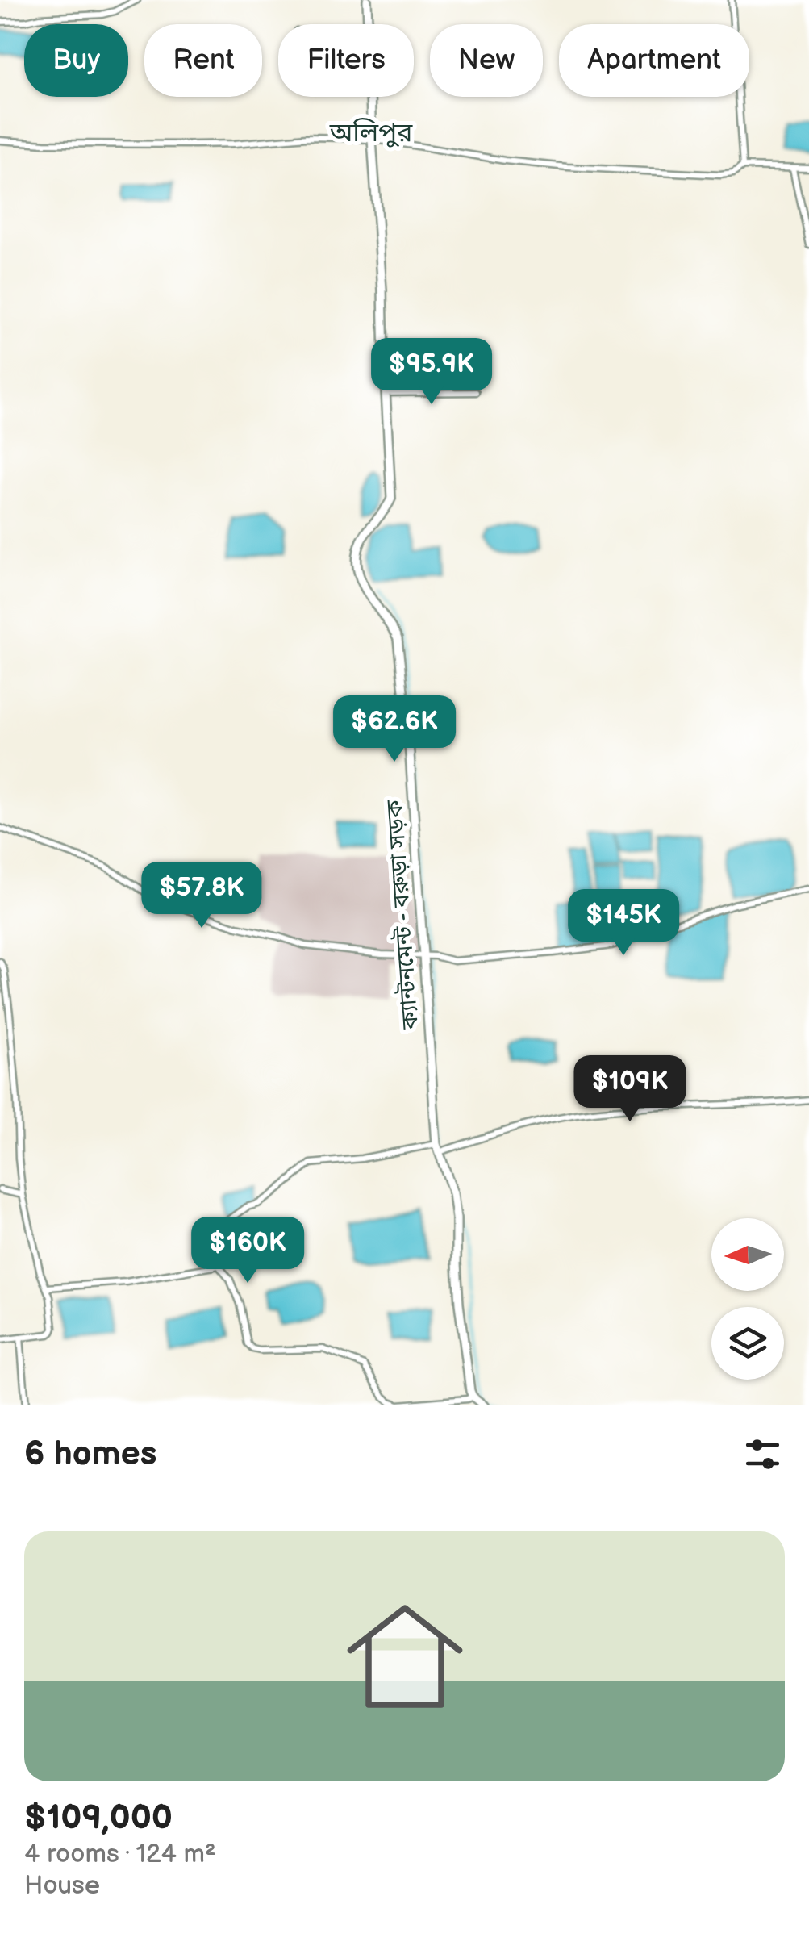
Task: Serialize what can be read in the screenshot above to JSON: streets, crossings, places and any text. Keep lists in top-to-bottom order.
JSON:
{
  "streets": {
    "main road": ["ক্যান্টনমেন্ট - বরুড়া সড়ক"]
  },
  "districts": ["অলিপুর"],
  "north": "left",
  "page": {
    "chip": [
      "Buy",
      "Rent",
      "Filters",
      "New",
      "Apartment"
    ],
    "price": [
      "$95.9K",
      "$62.6K",
      "$57.8K",
      "$145K",
      "$109K",
      "$160K"
    ],
    "heading": "6 homes",
    "list": [
      {
        "name": "$109,000",
        "note": "4 rooms · 124 m² · House"
      }
    ]
  }
}
